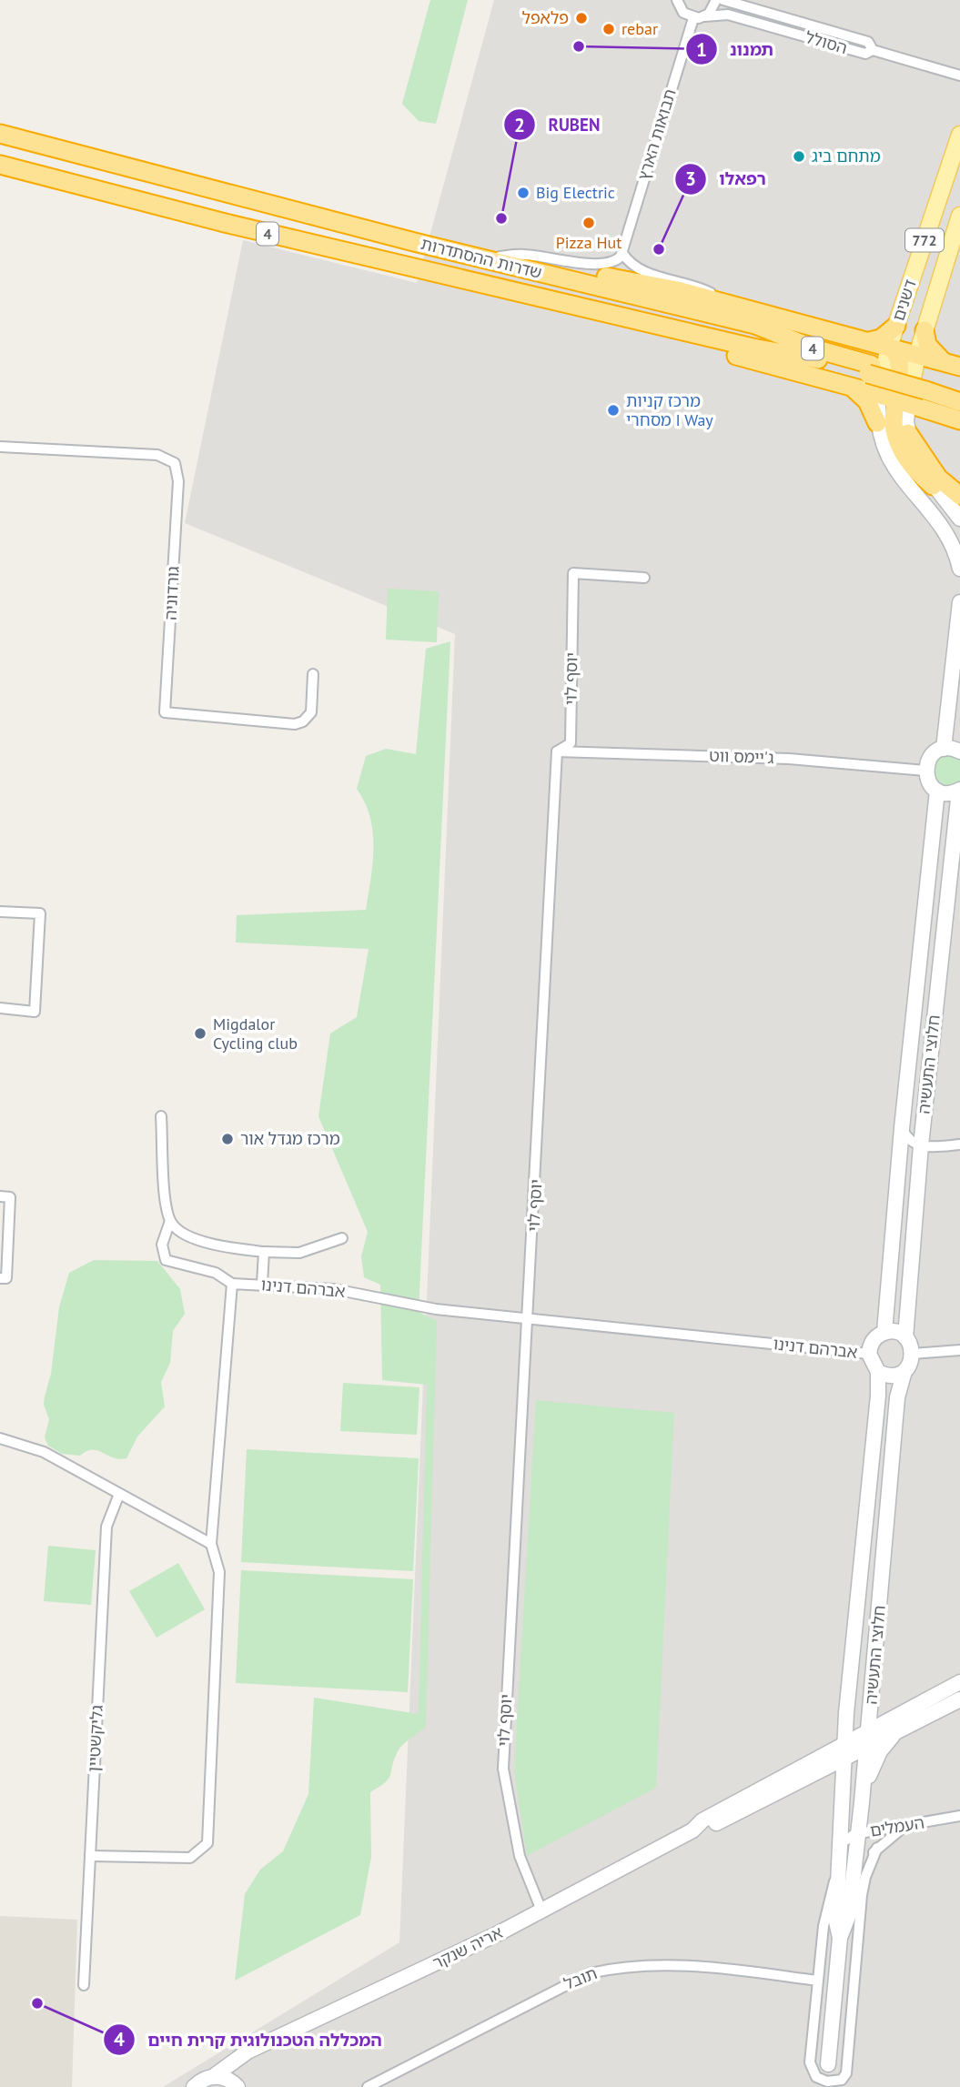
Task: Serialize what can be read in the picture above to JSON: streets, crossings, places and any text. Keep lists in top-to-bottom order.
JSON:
{
  "streets": {
    "highway": ["4", "שדרות ההסתדרות"],
    "main road": ["772", "דשנים"],
    "street": [
      "הסולל",
      "תבואות הארץ",
      "גורדוניה",
      "יוסף לוי",
      "ג'יימס ווט",
      "חלוצי התעשיה",
      "אברהם דנינו",
      "גליקשטיין",
      "העמלים",
      "אריה שנקר",
      "תובל"
    ]
  },
  "crossings": [
    ["הסולל", "תבואות הארץ"],
    ["יוסף לוי", "ג'יימס ווט"],
    ["יוסף לוי", "אברהם דנינו"],
    ["יוסף לוי", "אריה שנקר"],
    ["חלוצי התעשיה", "אברהם דנינו"],
    ["חלוצי התעשיה", "העמלים"],
    ["חלוצי התעשיה", "אריה שנקר"]
  ],
  "places": [
    "פלאפל",
    "rebar",
    "תמנונ",
    "מתחם ביג",
    "Big Electric",
    "RUBEN",
    "Pizza Hut",
    "רפאלו",
    "מרכז קניות מסחרי I Way",
    "Migdalor Cycling club",
    "מרכז מגדל אור",
    "המכללה הטכנולוגית קרית חיים"
  ]
}
